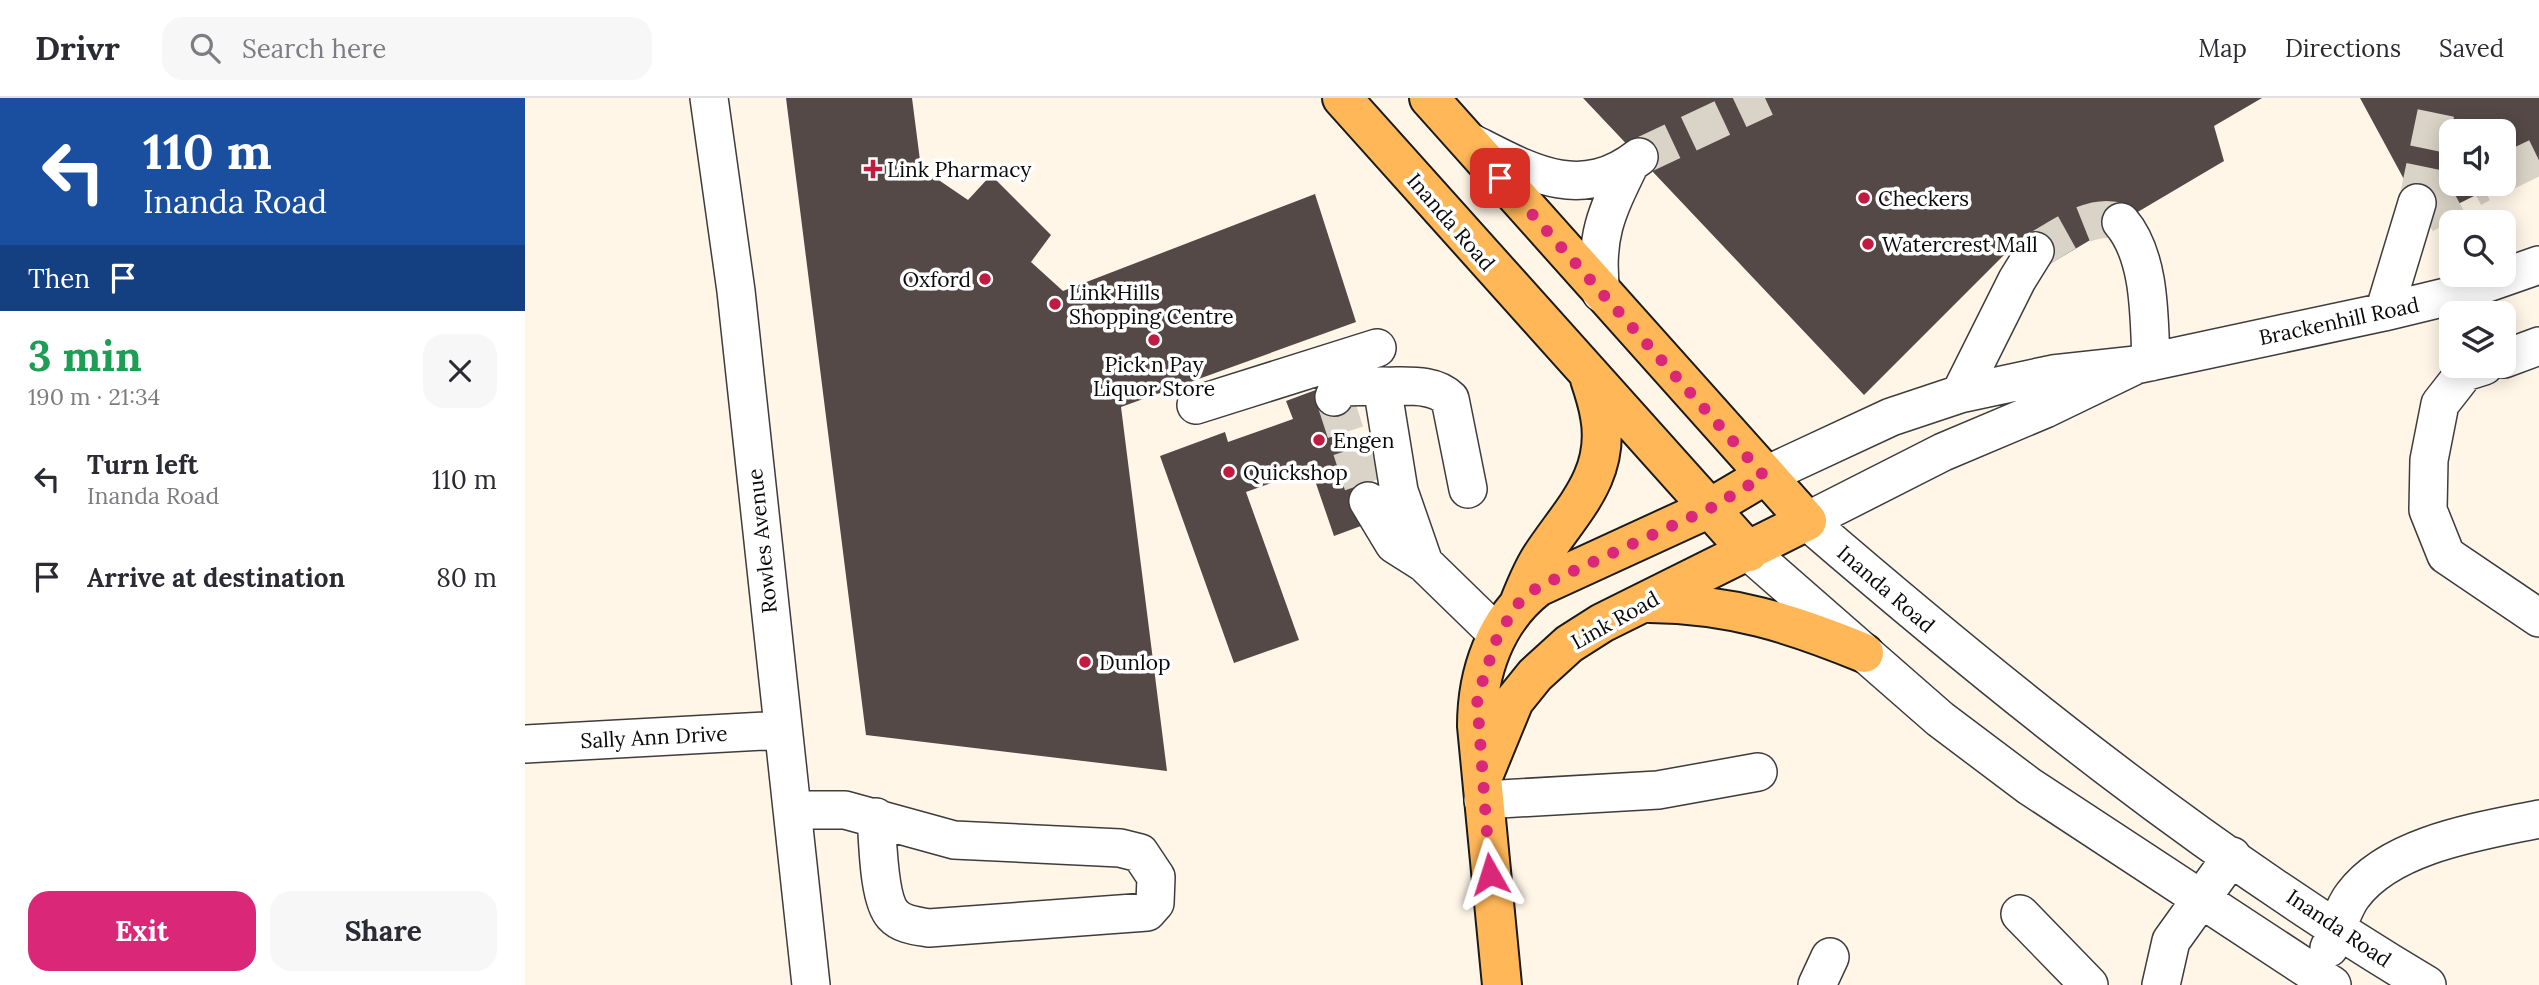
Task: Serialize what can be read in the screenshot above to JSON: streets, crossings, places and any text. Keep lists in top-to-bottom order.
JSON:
{
  "streets": {
    "main road": ["Inanda Road", "Link Road"],
    "street": ["Brackenhill Road", "Rowles Avenue", "Sally Ann Drive"]
  },
  "crossings": [
    ["Inanda Road", "Brackenhill Road"],
    ["Inanda Road", "Link Road"],
    ["Brackenhill Road", "Link Road"],
    ["Rowles Avenue", "Sally Ann Drive"]
  ],
  "places": {
    "health": ["Link Pharmacy"],
    "other": [
      "Checkers",
      "Watercrest Mall",
      "Oxford",
      "Link Hills Shopping Centre",
      "Pick n Pay Liquor Store",
      "Engen",
      "Quickshop",
      "Dunlop"
    ]
  },
  "page": {
    "header": "Drivr",
    "search": "Search here",
    "nav": ["Map", "Directions", "Saved"],
    "turn": ["110 m", "Inanda Road"],
    "then": "Then",
    "heading": ["3 min", "190 m · 21:34"],
    "list": [
      {
        "name": "Turn left",
        "note": "Inanda Road",
        "value": "110 m"
      },
      {
        "name": "Arrive at destination",
        "value": "80 m"
      }
    ],
    "buttons": ["Exit", "Share"]
  }
}
